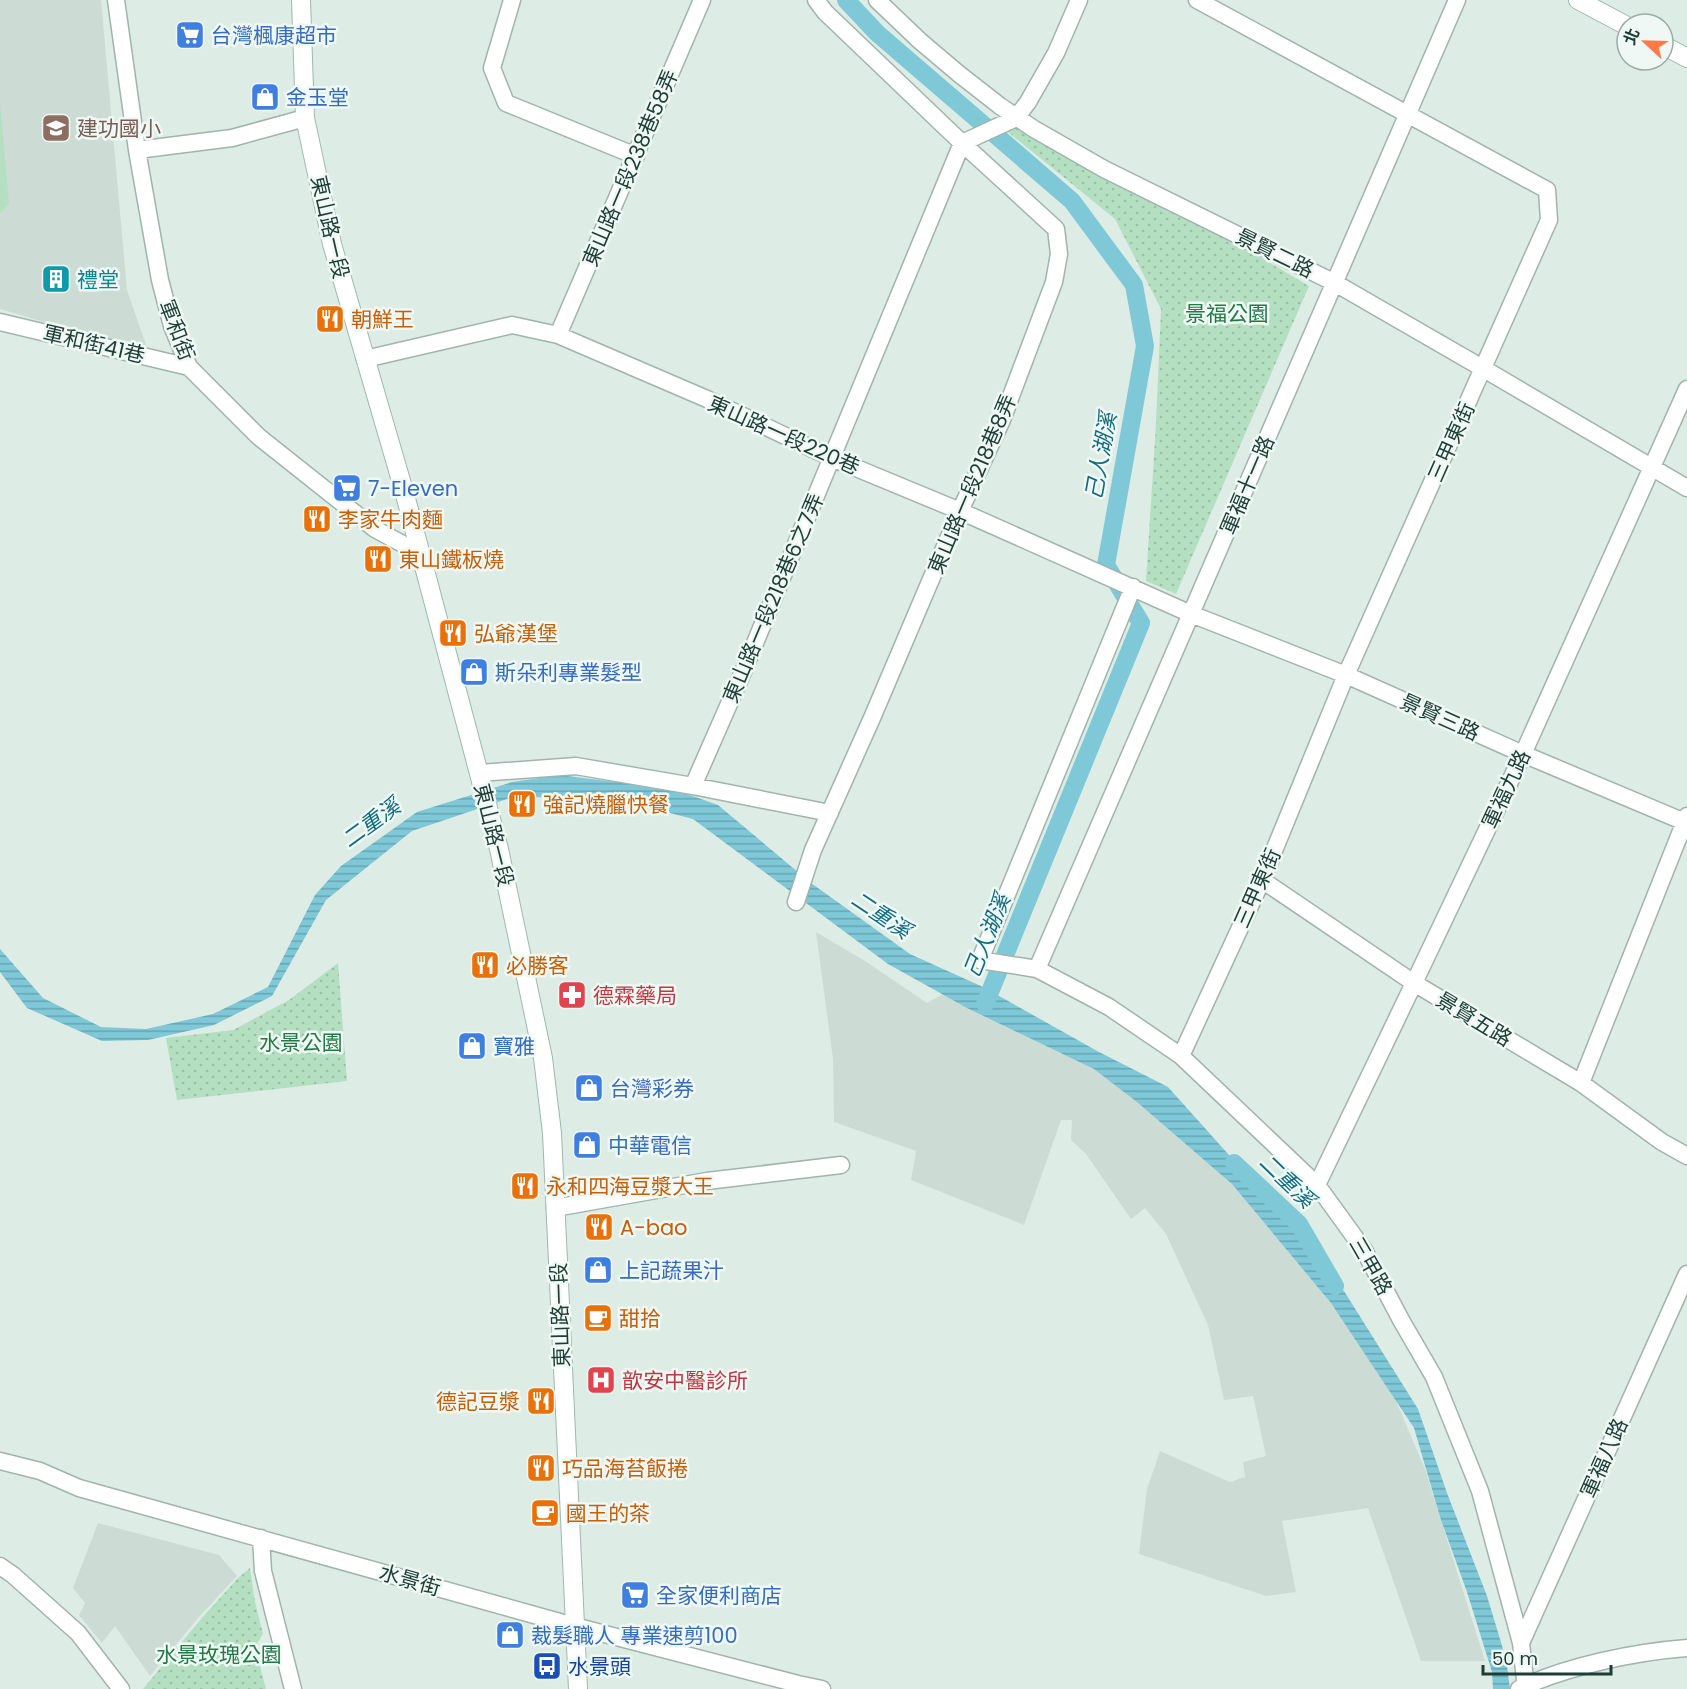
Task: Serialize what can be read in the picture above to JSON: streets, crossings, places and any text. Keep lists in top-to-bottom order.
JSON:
{
  "streets": {
    "main road": ["東山路一段"],
    "street": [
      "東山路一段238巷58弄",
      "景賢二路",
      "軍和街",
      "軍和街41巷",
      "東山路一段220巷",
      "三甲東街",
      "東山路一段218巷8弄",
      "軍福十一路",
      "東山路一段218巷6之7弄",
      "景賢三路",
      "軍福九路",
      "景賢五路",
      "三甲路",
      "軍福八路",
      "水景街"
    ]
  },
  "crossings": [
    ["東山路一段238巷58弄", "東山路一段220巷"],
    ["東山路一段", "軍和街"],
    ["東山路一段", "東山路一段220巷"],
    ["東山路一段", "水景街"],
    ["景賢二路", "三甲東街"],
    ["景賢二路", "軍福十一路"],
    ["景賢二路", "軍福九路"],
    ["軍和街", "軍和街41巷"],
    ["東山路一段220巷", "東山路一段218巷8弄"],
    ["東山路一段220巷", "軍福十一路"],
    ["東山路一段220巷", "東山路一段218巷6之7弄"],
    ["東山路一段220巷", "景賢三路"],
    ["東山路一段220巷", "三甲路"],
    ["三甲東街", "軍福十一路"],
    ["三甲東街", "景賢三路"],
    ["三甲東街", "景賢五路"],
    ["三甲東街", "三甲路"],
    ["東山路一段218巷8弄", "東山路一段218巷6之7弄"],
    ["軍福十一路", "景賢三路"],
    ["軍福十一路", "三甲路"],
    ["景賢三路", "軍福九路"],
    ["軍福九路", "景賢五路"],
    ["軍福九路", "三甲路"],
    ["三甲路", "軍福八路"]
  ],
  "water": ["己人湖溪", "二重溪"],
  "parks": ["景福公園", "水景公園", "水景玫瑰公園"],
  "places": {
    "supermarket": ["台灣楓康超市", "7-Eleven", "全家便利商店"],
    "shop": [
      "金玉堂",
      "斯朵利專業髮型",
      "寶雅",
      "台灣彩券",
      "中華電信",
      "上記蔬果汁",
      "裁髮職人 專業速剪100"
    ],
    "school or university": ["建功國小"],
    "building": ["禮堂"],
    "restaurant": [
      "朝鮮王",
      "李家牛肉麵",
      "東山鐵板燒",
      "弘爺漢堡",
      "強記燒臘快餐",
      "必勝客",
      "永和四海豆漿大王",
      "A-bao",
      "德記豆漿",
      "巧品海苔飯捲"
    ],
    "pharmacy": ["德霖藥局"],
    "cafe": ["甜拾", "國王的茶"],
    "hospital": ["歆安中醫診所"],
    "bus stop": ["水景頭"]
  },
  "scale_bar": "50 m",
  "north": "left"
}
